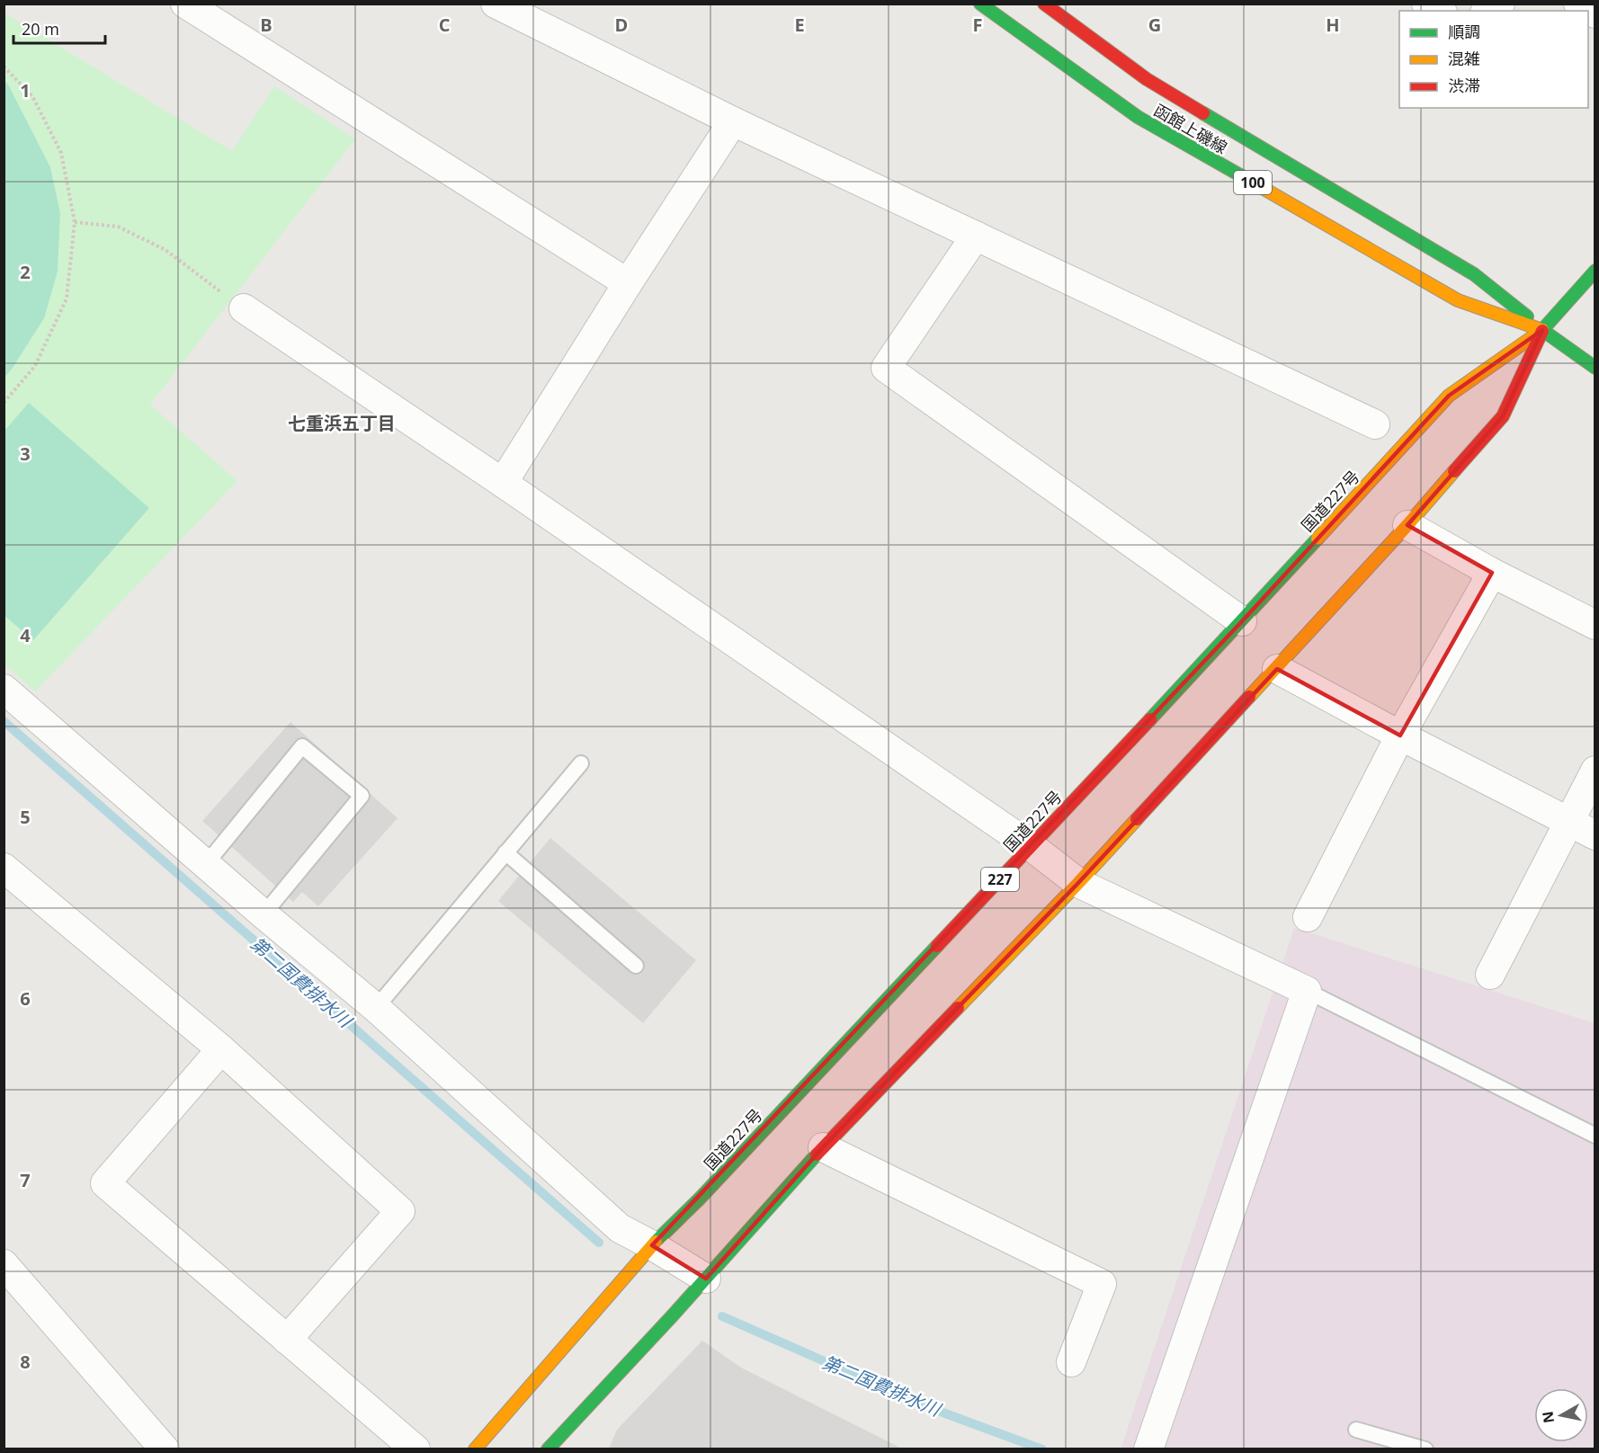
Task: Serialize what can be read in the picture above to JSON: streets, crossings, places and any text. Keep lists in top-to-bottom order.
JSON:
{
  "streets": {
    "main road": [
      "函館上磯線",
      "100",
      "国道227号",
      "227"
    ]
  },
  "crossings": [
    ["函館上磯線", "国道227号"]
  ],
  "districts": ["七重浜五丁目"],
  "water": ["第二国費排水川"],
  "legend": ["順調", "混雑", "渋滞"],
  "scale_bar": "20 m",
  "north": "left",
  "grid": {
    "columns": [
      "B",
      "C",
      "D",
      "E",
      "F",
      "G",
      "H"
    ],
    "rows": [
      "1",
      "2",
      "3",
      "4",
      "5",
      "6",
      "7",
      "8"
    ]
  }
}
